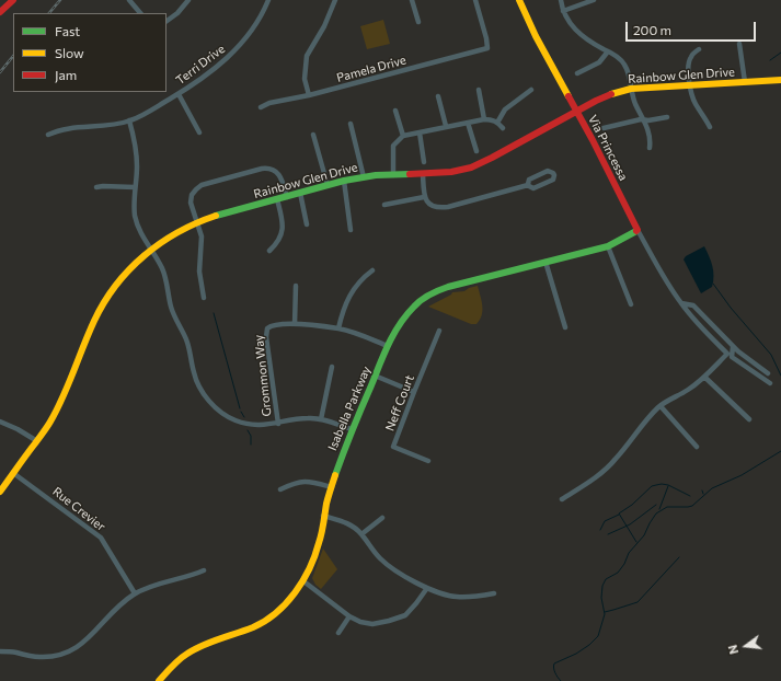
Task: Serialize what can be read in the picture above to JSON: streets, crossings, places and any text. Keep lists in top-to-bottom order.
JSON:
{
  "streets": {
    "street": [
      "Terri Drive",
      "Pamela Drive",
      "Rainbow Glen Drive",
      "Via Princessa",
      "Grommon Way",
      "Neff Court",
      "Isabella Parkway",
      "Rue Crevier"
    ]
  },
  "crossings": [
    ["Rainbow Glen Drive", "Via Princessa"],
    ["Rainbow Glen Drive", "Rue Crevier"],
    ["Via Princessa", "Isabella Parkway"],
    ["Grommon Way", "Isabella Parkway"]
  ],
  "legend": ["Fast", "Slow", "Jam"],
  "scale_bar": "200 m",
  "north": "left"
}
